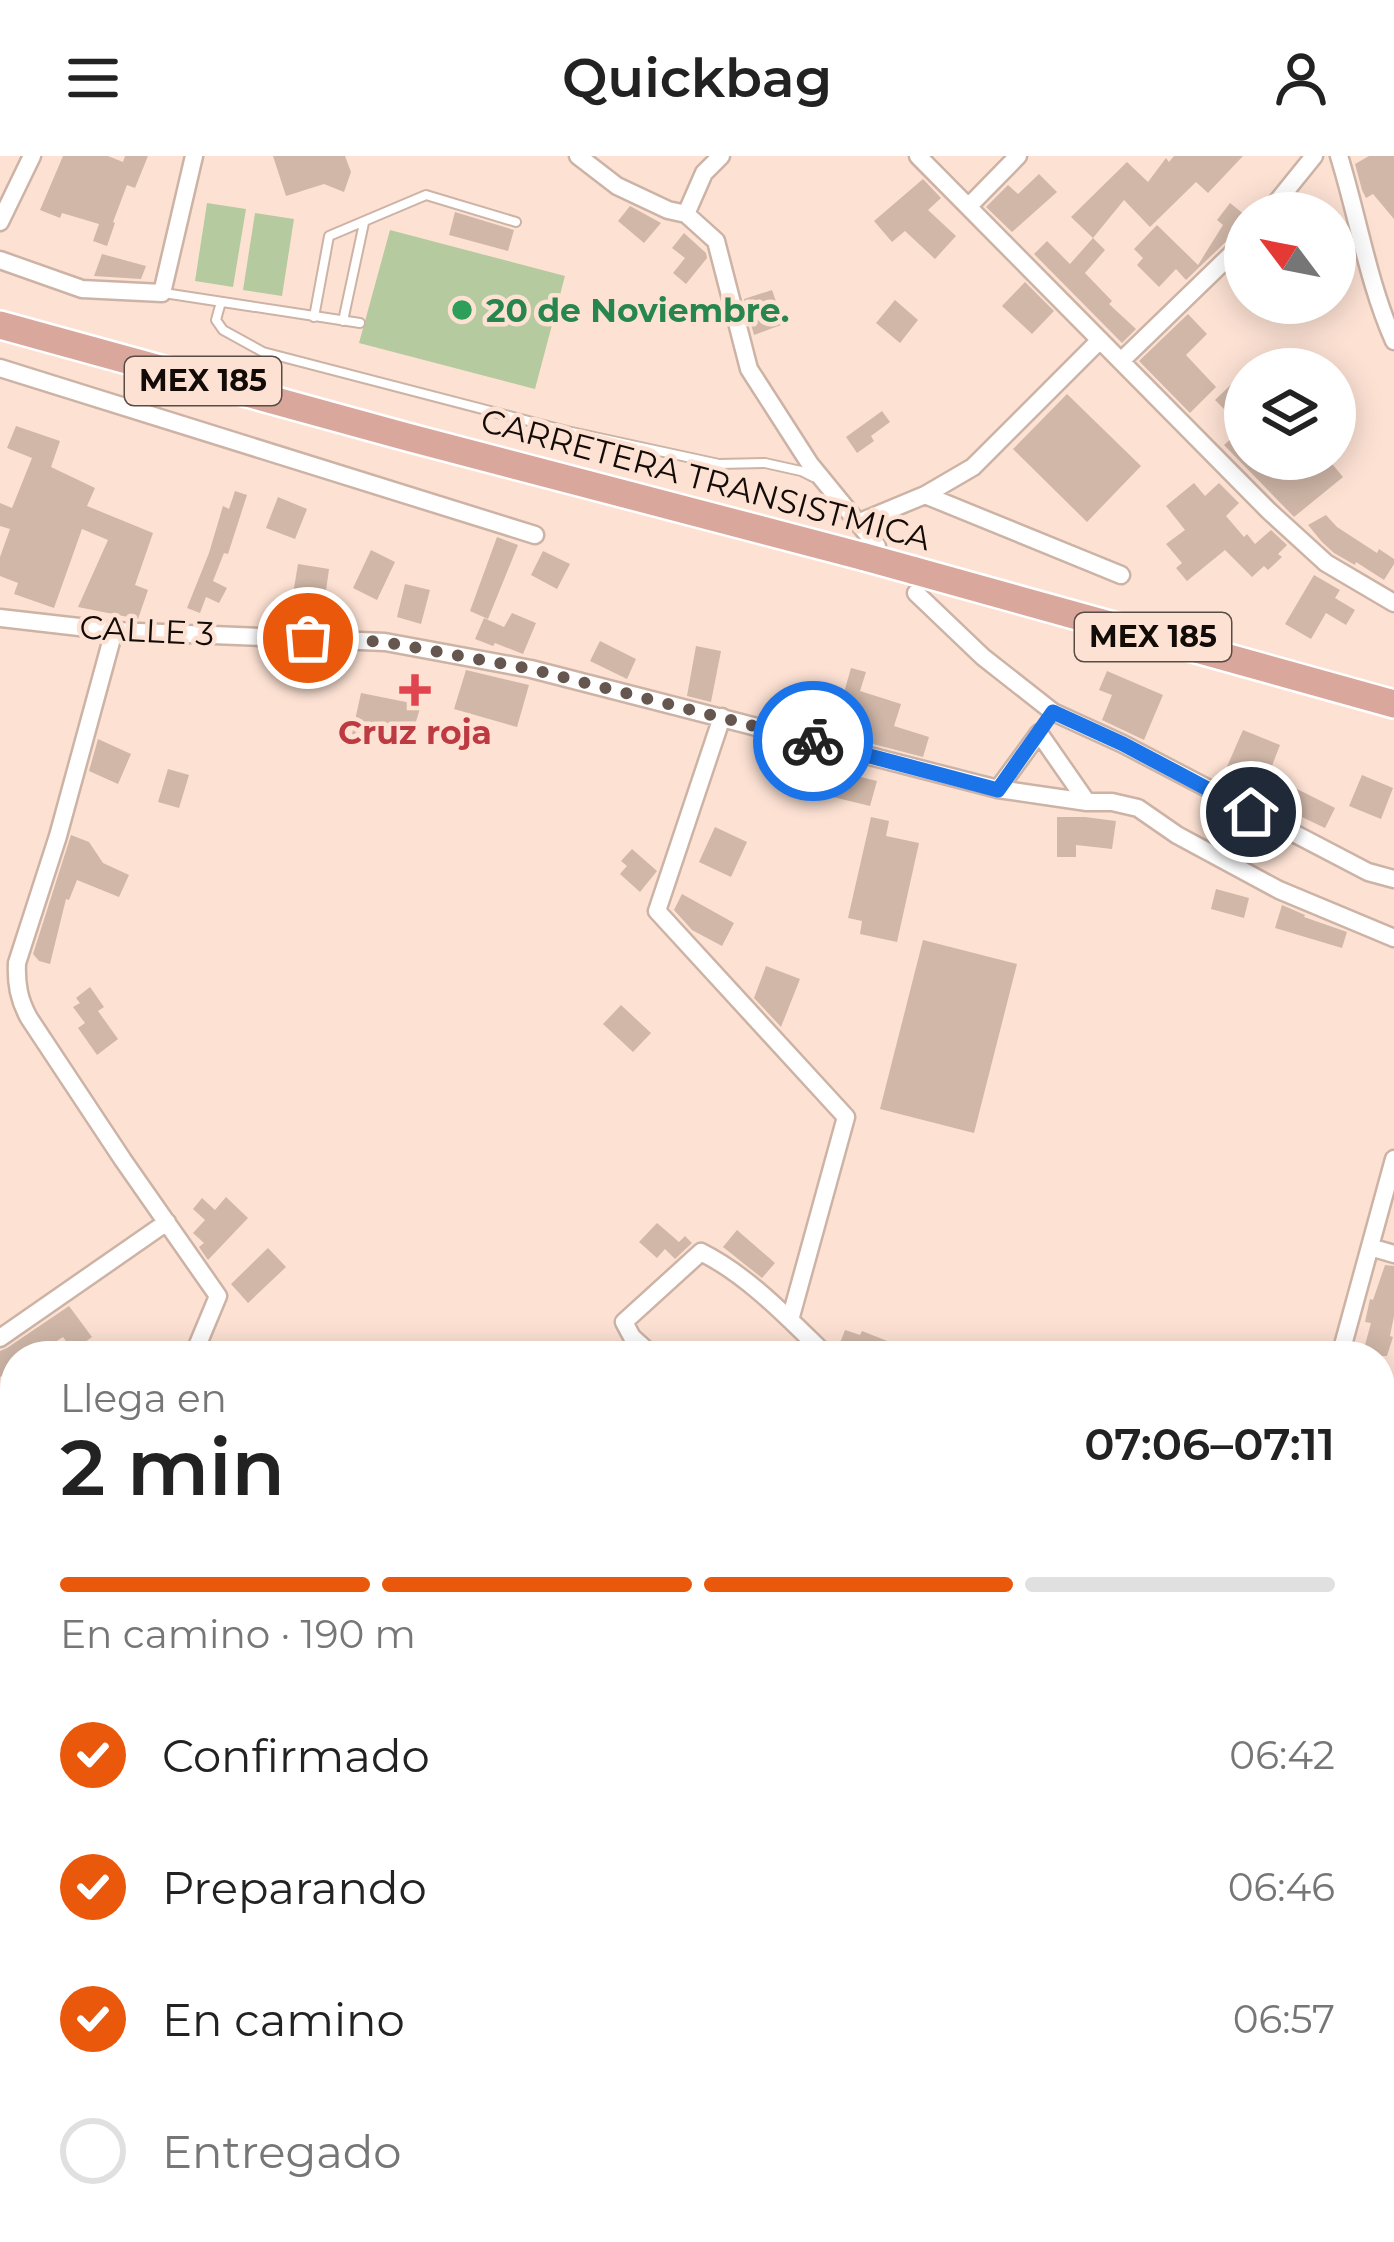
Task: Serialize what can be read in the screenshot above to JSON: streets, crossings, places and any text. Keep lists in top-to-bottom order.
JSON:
{
  "streets": {
    "main road": ["MEX 185", "CARRETERA TRANSISTMICA"],
    "street": ["CALLE 3"]
  },
  "places": {
    "other": ["20 de Noviembre."],
    "health": ["Cruz roja"]
  },
  "north": "top left",
  "page": {
    "header": "Quickbag",
    "heading": ["2 min", "Llega en", "07:06–07:11"],
    "bar": "En camino · 190 m",
    "list": [
      ["Confirmado", "06:42"],
      ["Preparando", "06:46"],
      ["En camino", "06:57"],
      "Entregado"
    ]
  }
}
